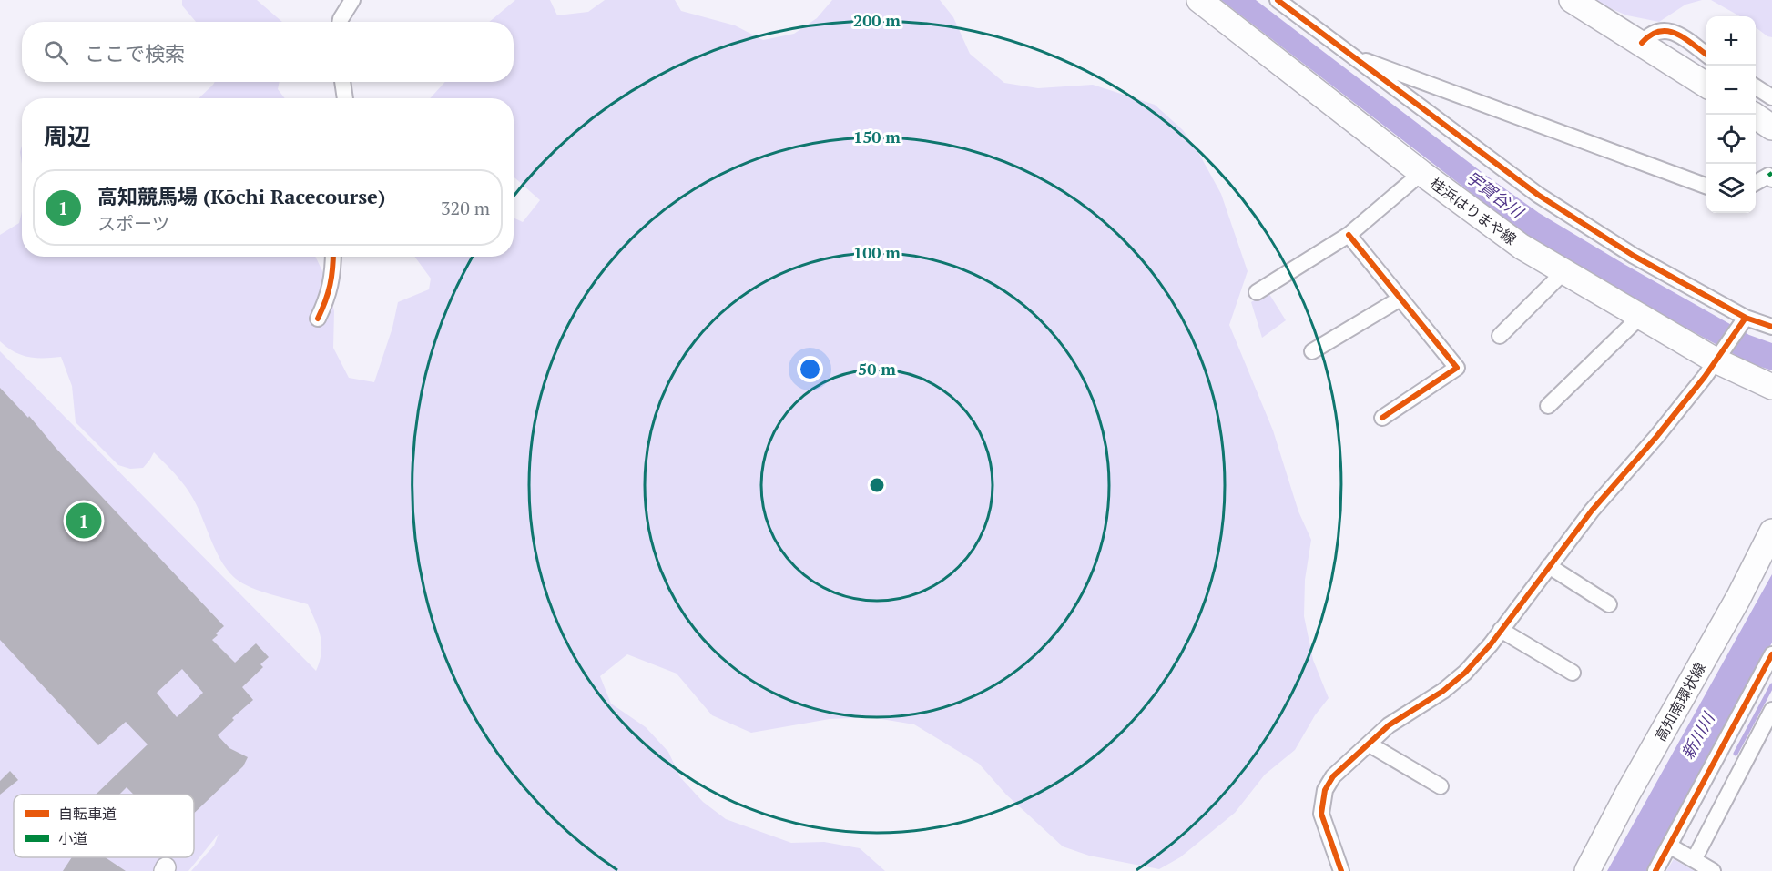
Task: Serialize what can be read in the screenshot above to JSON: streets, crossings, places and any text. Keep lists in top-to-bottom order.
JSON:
{
  "streets": {
    "main road": ["桂浜はりまや線", "高知南環状線"]
  },
  "water": ["宇賀谷川", "新川川"],
  "legend": ["自転車道", "小道"],
  "page": {
    "map_buttons": ["+", "−"],
    "search": "ここで検索",
    "heading": "周辺",
    "list": [
      {
        "mark": "1",
        "name": "高知競馬場 (Kōchi Racecourse)",
        "note": "スポーツ",
        "value": "320 m"
      }
    ],
    "pins": "1"
  },
  "rings": [
    "200 m",
    "150 m",
    "100 m",
    "50 m"
  ]
}
